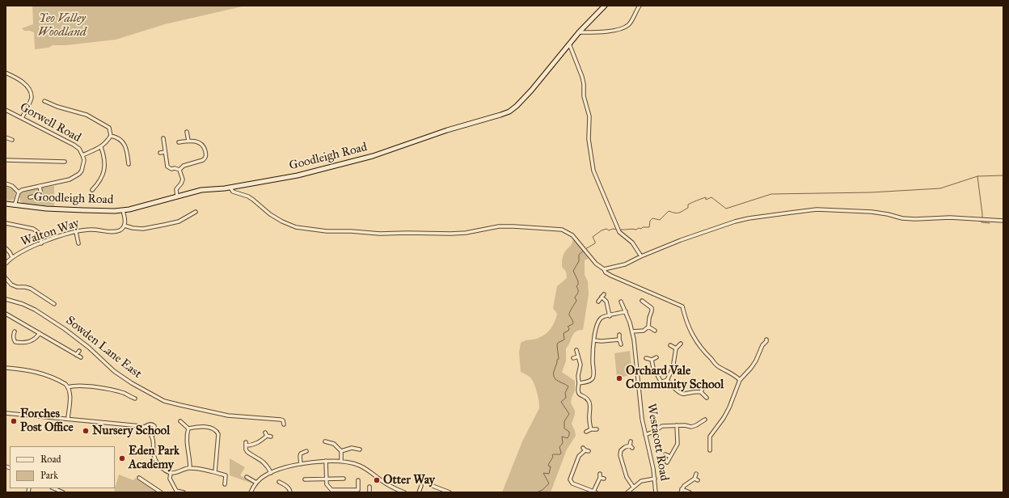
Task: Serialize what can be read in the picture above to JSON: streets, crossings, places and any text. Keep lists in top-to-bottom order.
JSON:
{
  "streets": {
    "street": [
      "Gorwell Road",
      "Goodleigh Road",
      "Walton Way",
      "Sowden Lane East",
      "Westacott Road"
    ]
  },
  "parks": ["Yeo Valley Woodland"],
  "places": [
    "Orchard Vale Community School",
    "Forches Post Office",
    "Nursery School",
    "Eden Park Academy",
    "Otter Way"
  ],
  "legend": ["Road", "Park"]
}
